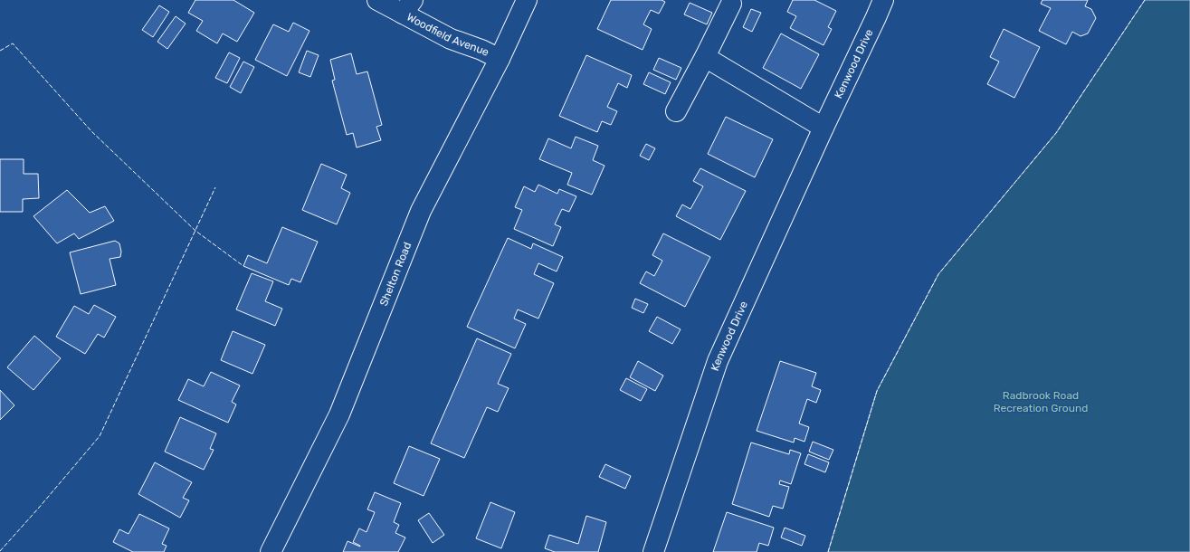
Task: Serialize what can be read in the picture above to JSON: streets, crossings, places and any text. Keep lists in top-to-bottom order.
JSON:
{
  "streets": {
    "street": ["Woodfield Avenue", "Kenwood Drive", "Shelton Road"]
  },
  "crossings": [
    ["Woodfield Avenue", "Shelton Road"]
  ],
  "parks": ["Radbrook Road Recreation Ground"]
}
